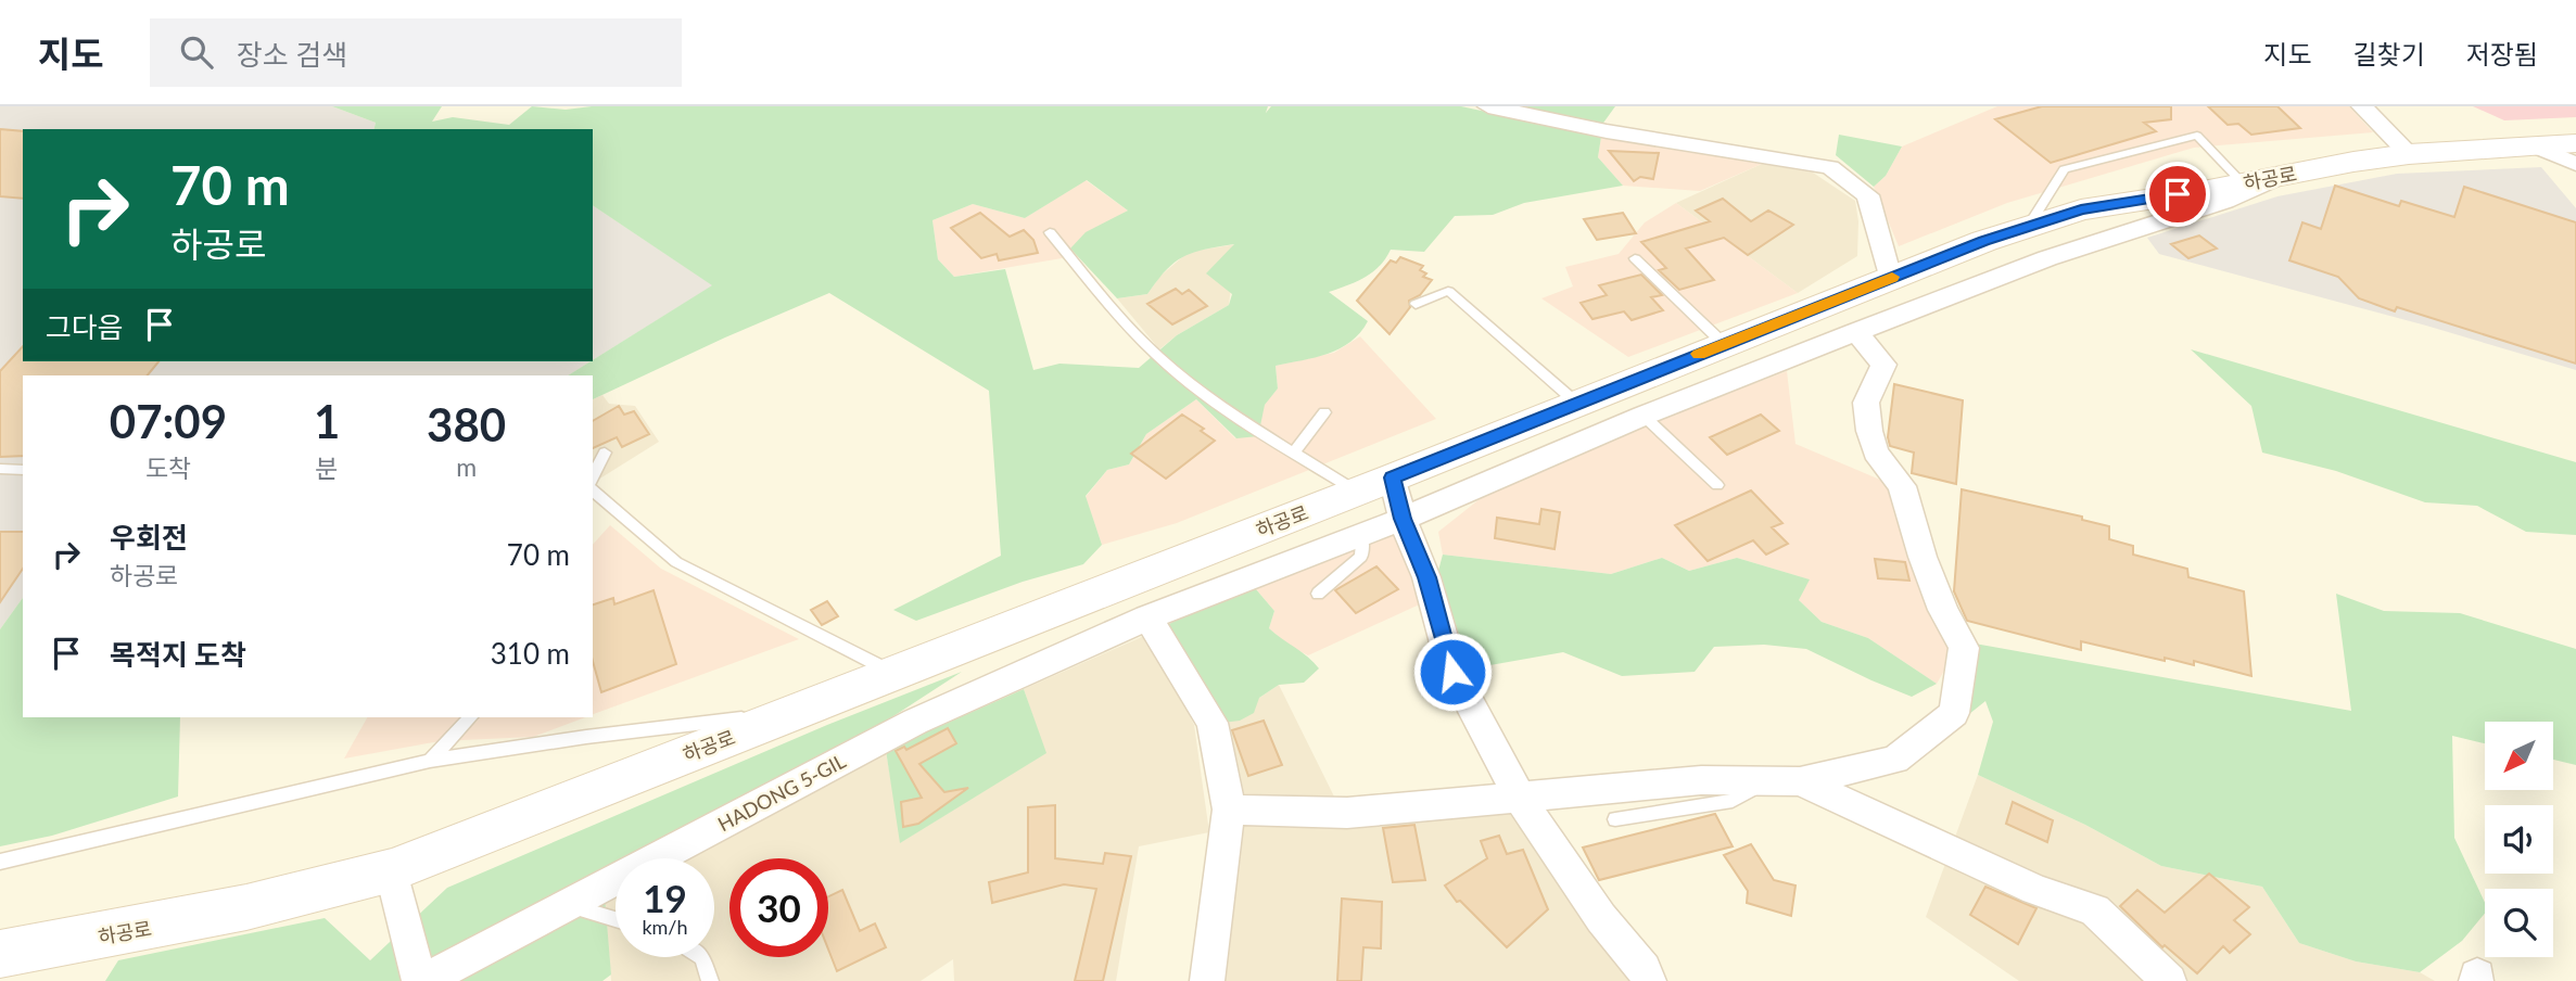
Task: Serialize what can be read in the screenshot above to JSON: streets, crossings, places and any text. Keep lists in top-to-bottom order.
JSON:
{
  "streets": {
    "main road": ["하공로"],
    "street": ["HADONG 5-GIL"]
  },
  "crossings": [
    ["하공로", "HADONG 5-GIL"]
  ],
  "north": "bottom left",
  "page": {
    "header": "지도",
    "search": "장소 검색",
    "nav": ["지도", "길찾기", "저장됨"],
    "turn": ["70 m", "하공로"],
    "then": "그다음",
    "eta": [
      "07:09",
      "도착",
      "1",
      "분",
      "380",
      "m"
    ],
    "list": [
      {
        "name": "우회전",
        "note": "하공로",
        "value": "70 m"
      },
      {
        "name": "목적지 도착",
        "value": "310 m"
      }
    ],
    "speed": "19 km/h",
    "limit": "30"
  }
}
